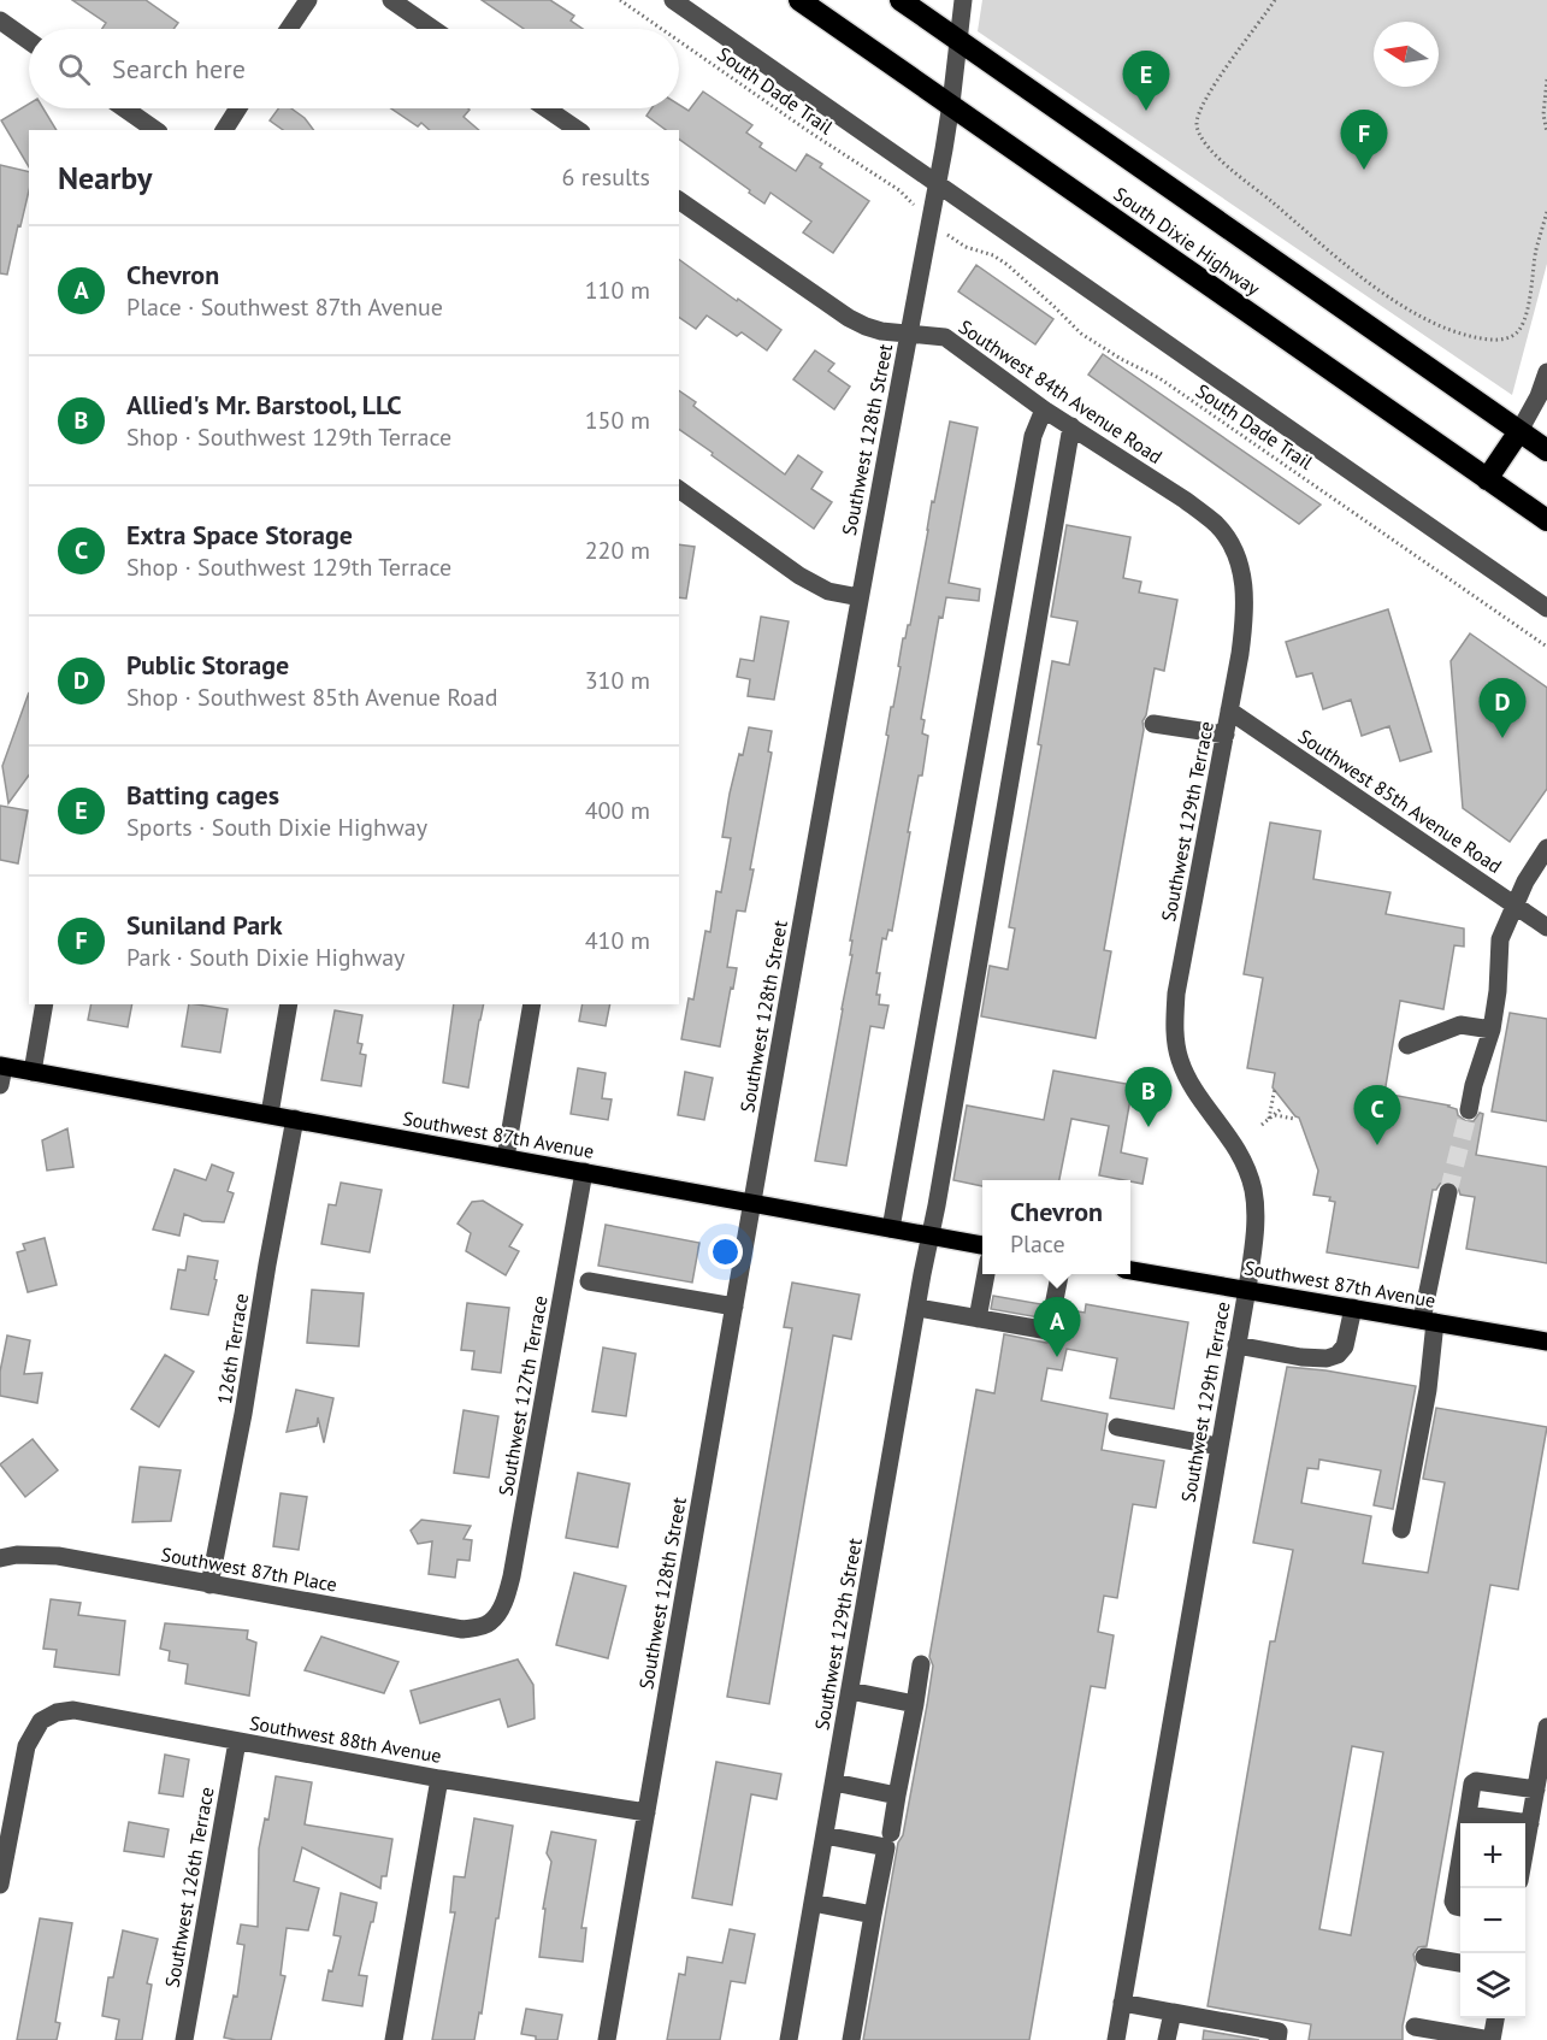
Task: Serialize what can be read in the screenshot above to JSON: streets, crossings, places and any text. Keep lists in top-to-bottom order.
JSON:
{
  "streets": {
    "highway": ["South Dixie Highway"],
    "main road": ["Southwest 87th Avenue"],
    "street": [
      "Southwest 84th Avenue Road",
      "Southwest 128th Street",
      "Southwest 85th Avenue Road",
      "Southwest 129th Terrace",
      "126th Terrace",
      "Southwest 127th Terrace",
      "Southwest 87th Place",
      "Southwest 129th Street",
      "Southwest 88th Avenue",
      "Southwest 126th Terrace"
    ],
    "path": ["South Dade Trail"]
  },
  "crossings": [
    ["South Dixie Highway", "Southwest 128th Street"],
    ["Southwest 84th Avenue Road", "Southwest 128th Street"],
    ["Southwest 84th Avenue Road", "Southwest 129th Terrace"],
    ["Southwest 84th Avenue Road", "Southwest 129th Street"],
    ["Southwest 128th Street", "Southwest 87th Avenue"],
    ["Southwest 128th Street", "Southwest 88th Avenue"],
    ["Southwest 85th Avenue Road", "Southwest 129th Terrace"],
    ["Southwest 129th Terrace", "Southwest 87th Avenue"],
    ["Southwest 87th Avenue", "126th Terrace"],
    ["Southwest 87th Avenue", "Southwest 127th Terrace"],
    ["Southwest 87th Avenue", "Southwest 129th Street"],
    ["126th Terrace", "Southwest 87th Place"],
    ["Southwest 127th Terrace", "Southwest 87th Place"],
    ["Southwest 88th Avenue", "Southwest 126th Terrace"]
  ],
  "north": "left",
  "page": {
    "search": "Search here",
    "pins": [
      "E",
      "F",
      "D",
      "B",
      "C",
      "A"
    ],
    "heading": ["Nearby", "6 results"],
    "list": [
      {
        "mark": "A",
        "name": "Chevron",
        "note": "Place · Southwest 87th Avenue",
        "value": "110 m"
      },
      {
        "mark": "B",
        "name": "Allied's Mr. Barstool, LLC",
        "note": "Shop · Southwest 129th Terrace",
        "value": "150 m"
      },
      {
        "mark": "C",
        "name": "Extra Space Storage",
        "note": "Shop · Southwest 129th Terrace",
        "value": "220 m"
      },
      {
        "mark": "D",
        "name": "Public Storage",
        "note": "Shop · Southwest 85th Avenue Road",
        "value": "310 m"
      },
      {
        "mark": "E",
        "name": "Batting cages",
        "note": "Sports · South Dixie Highway",
        "value": "400 m"
      },
      {
        "mark": "F",
        "name": "Suniland Park",
        "note": "Park · South Dixie Highway",
        "value": "410 m"
      }
    ],
    "popup": ["Chevron", "Place"],
    "map_buttons": ["+", "−"]
  }
}
